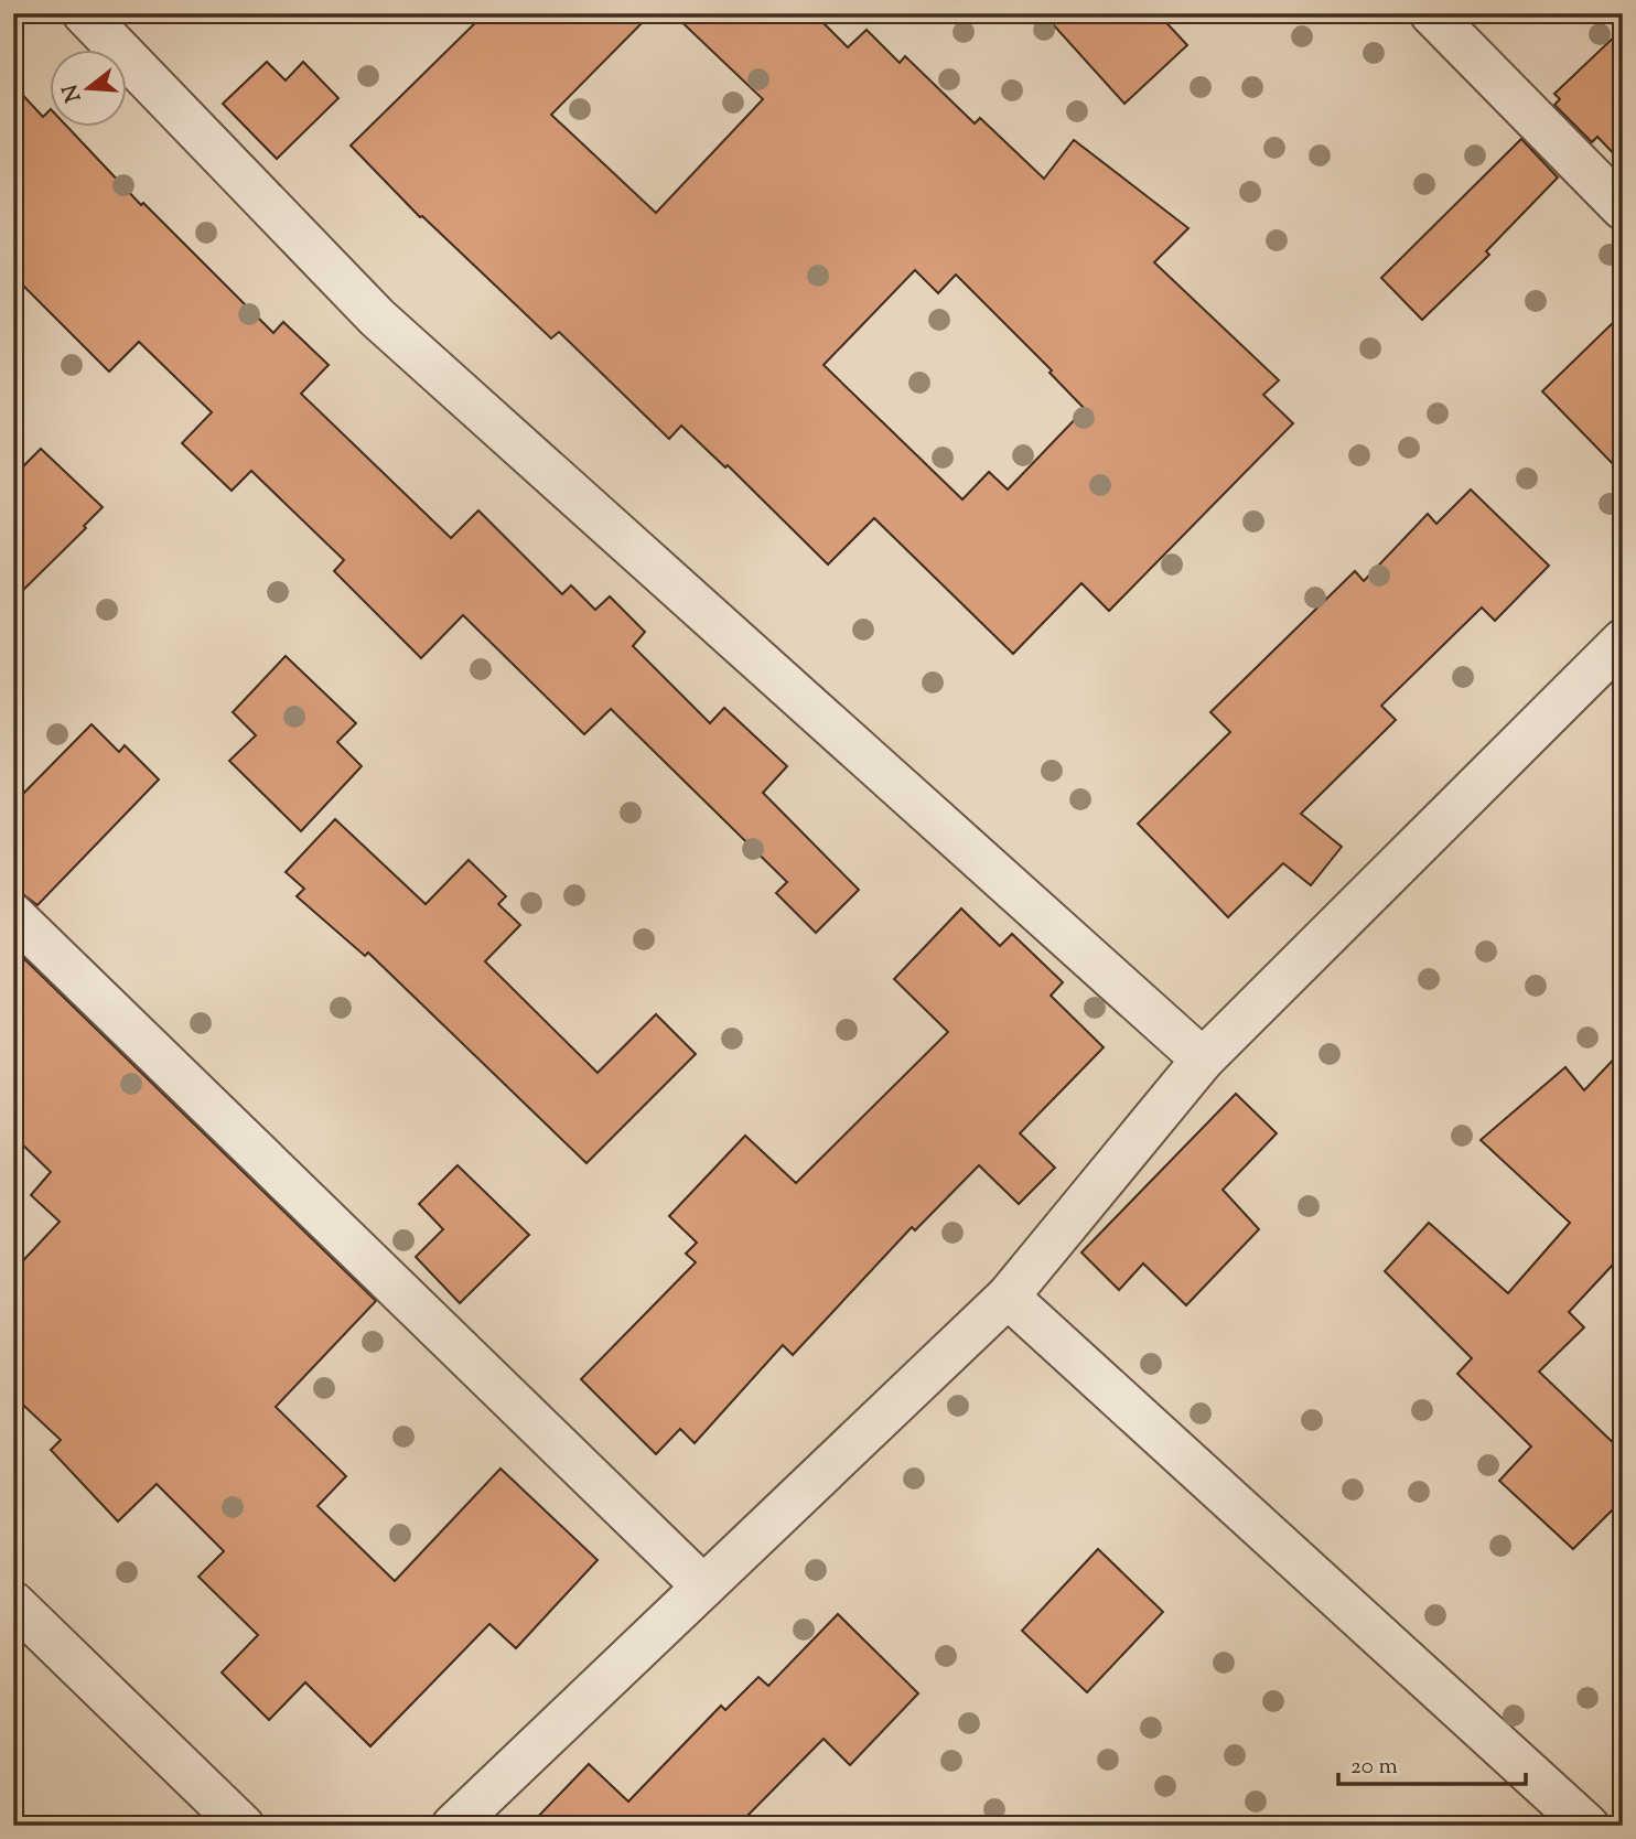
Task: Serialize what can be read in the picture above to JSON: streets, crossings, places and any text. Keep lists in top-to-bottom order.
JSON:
{
  "scale_bar": "20 m",
  "north": "left"
}
